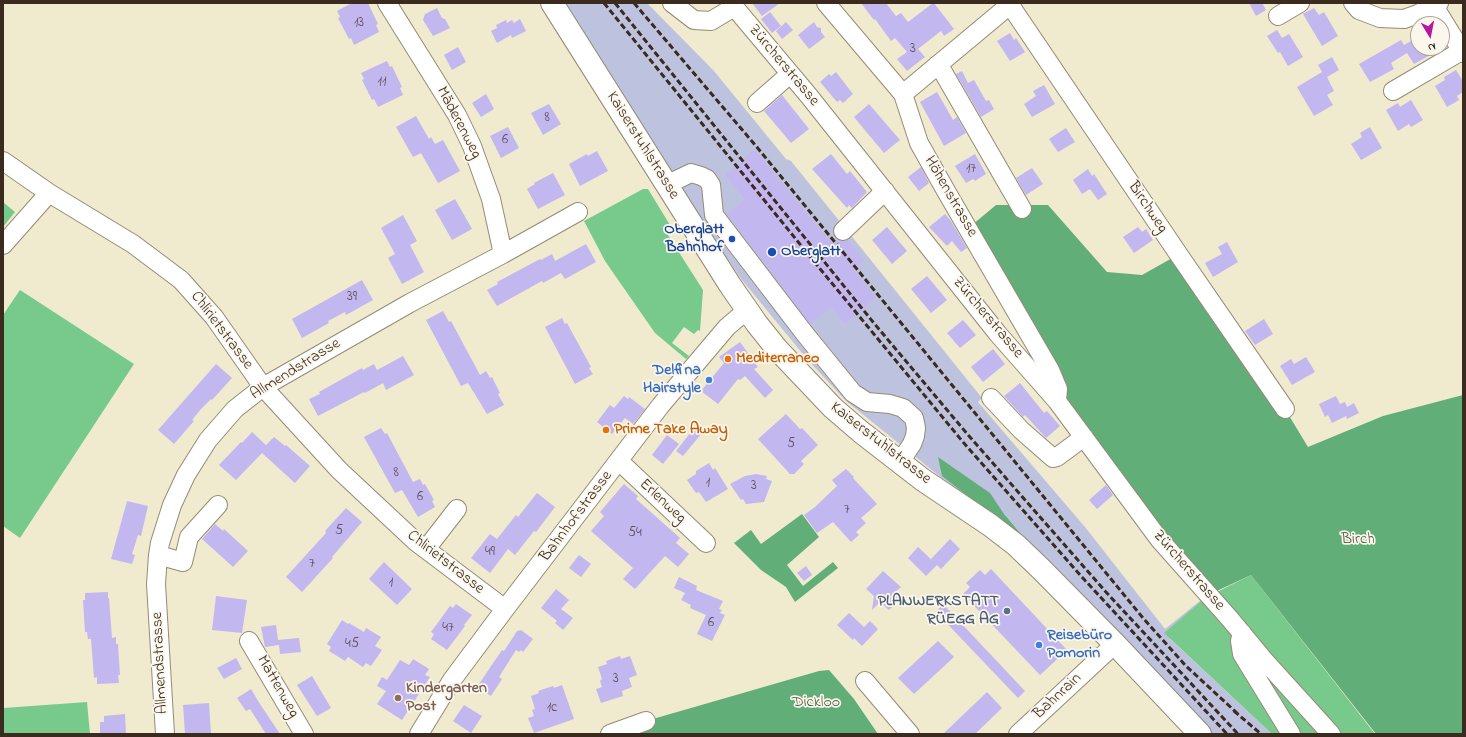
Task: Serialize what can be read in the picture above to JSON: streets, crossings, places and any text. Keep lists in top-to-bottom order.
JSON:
{
  "streets": {
    "main road": ["Kaiserstuhlstrasse"],
    "street": [
      "Zürcherstrasse",
      "Mäderenweg",
      "Höhenstrasse",
      "Birchweg",
      "Chlirietstrasse",
      "Allmendstrasse",
      "Erlenweg",
      "Bahnhofstrasse",
      "Mattenweg",
      "Bahnrain"
    ]
  },
  "crossings": [
    ["Zürcherstrasse", "Höhenstrasse"],
    ["Mäderenweg", "Allmendstrasse"],
    ["Kaiserstuhlstrasse", "Bahnhofstrasse"],
    ["Kaiserstuhlstrasse", "Bahnrain"],
    ["Chlirietstrasse", "Allmendstrasse"],
    ["Chlirietstrasse", "Bahnhofstrasse"],
    ["Erlenweg", "Bahnhofstrasse"]
  ],
  "parks": ["Birch", "Dickloo"],
  "places": [
    "Oberglatt Bahnhof",
    "Oberglatt",
    "Mediterraneo",
    "Delfina Hairstyle",
    "Prime Take Away",
    "PLANWERKSTATT RÜEGG AG",
    "Reisebüro Pomorin",
    "Kindergarten Post"
  ],
  "house_numbers": [
    "13",
    "3",
    "11",
    "8",
    "6",
    "17",
    "39",
    "5",
    "8",
    "1",
    "3",
    "6",
    "7",
    "5",
    "54",
    "49",
    "7",
    "1",
    "6",
    "47",
    "45",
    "3",
    "1c"
  ],
  "north": "bottom"
}
